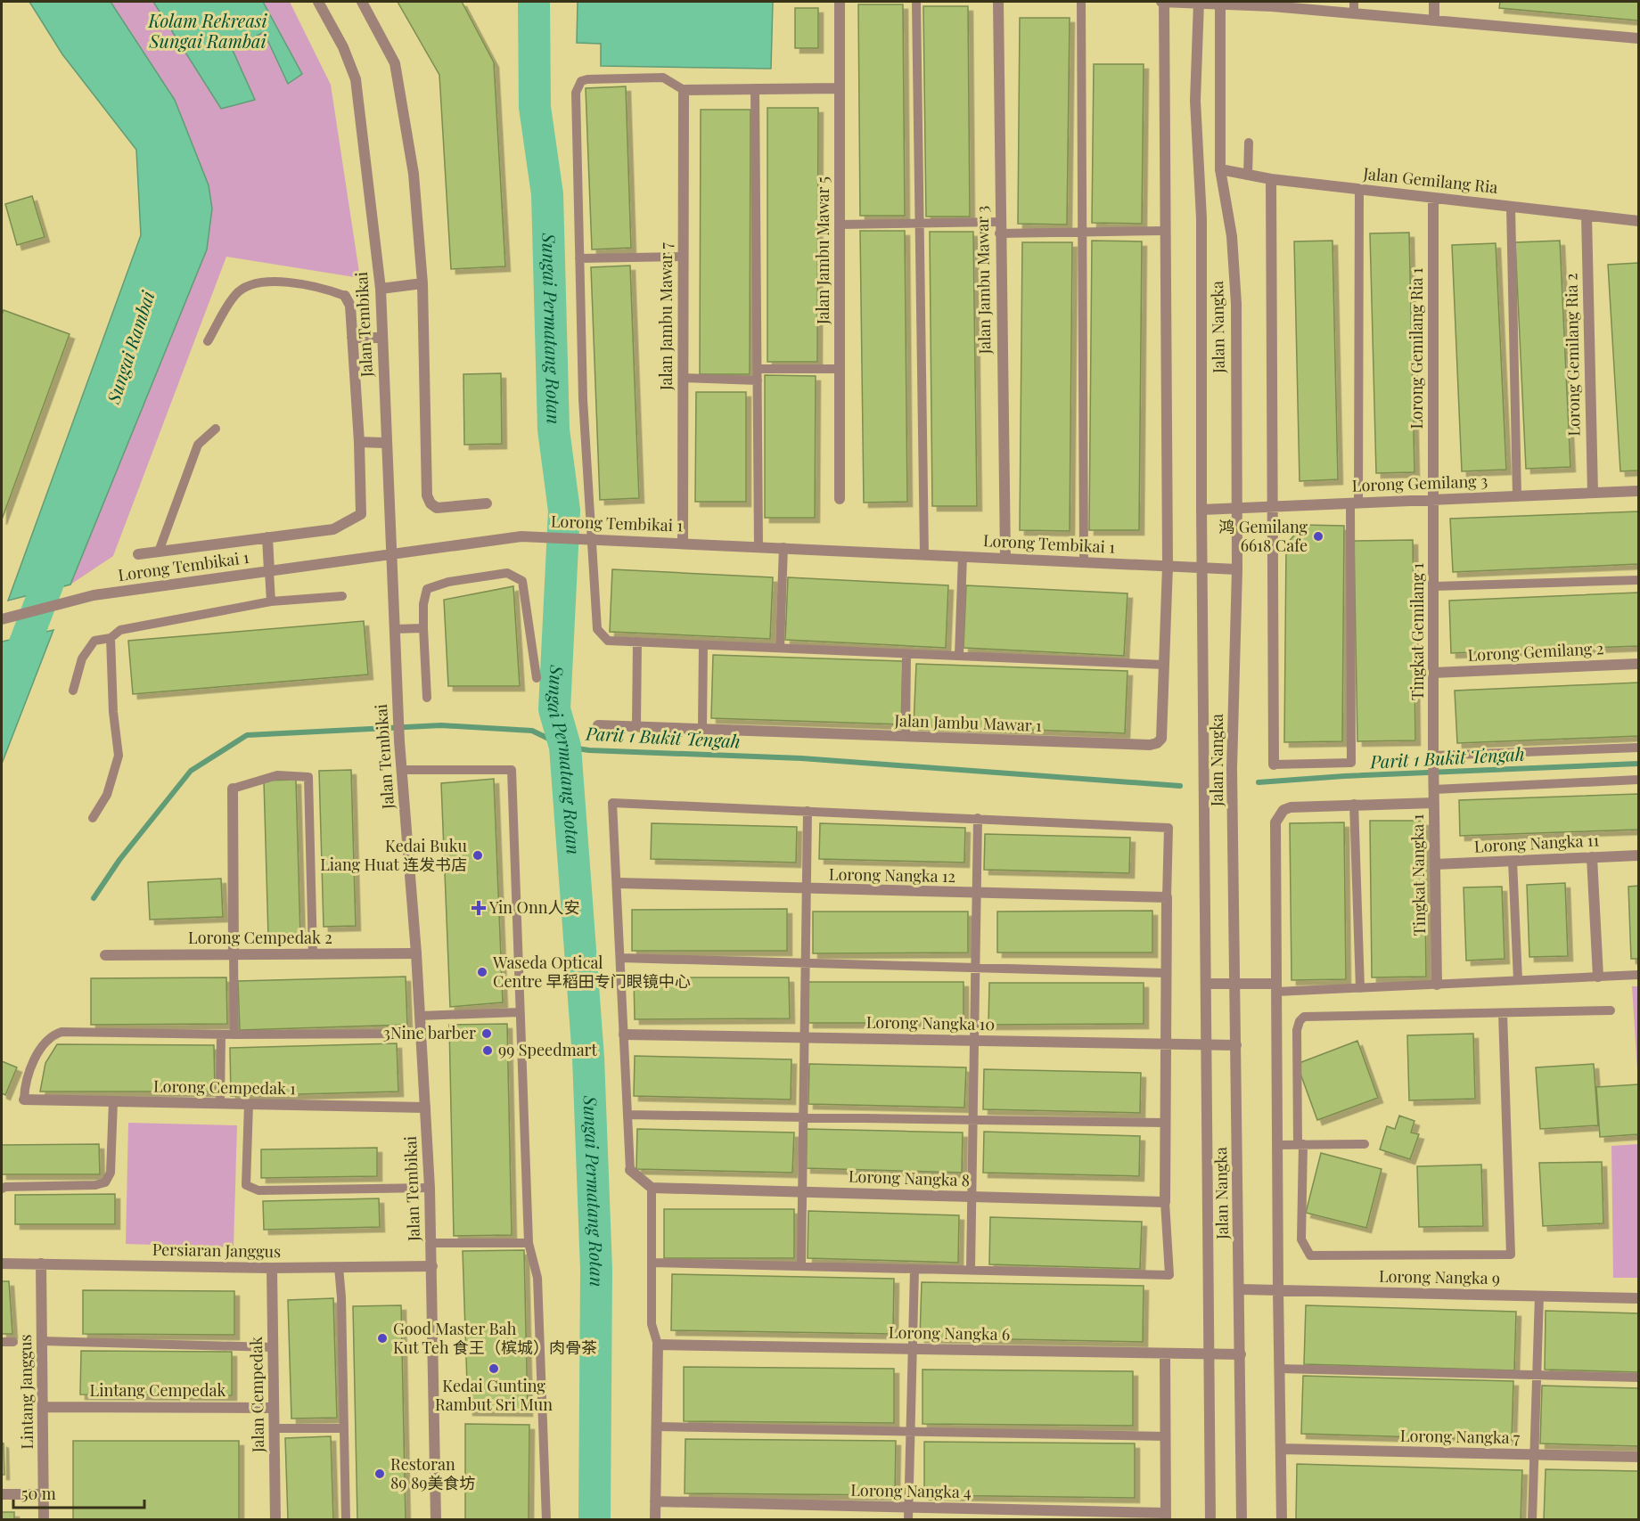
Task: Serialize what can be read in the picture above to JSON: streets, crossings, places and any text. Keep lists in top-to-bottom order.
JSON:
{
  "streets": {
    "street": [
      "Jalan Gemilang Ria",
      "Jalan Jambu Mawar 5",
      "Jalan Jambu Mawar 3",
      "Jalan Jambu Mawar 7",
      "Jalan Tembikai",
      "Jalan Nangka",
      "Lorong Gemilang Ria 1",
      "Lorong Gemilang Ria 2",
      "Lorong Gemilang 3",
      "Lorong Tembikai 1",
      "Tingkat Gemilang 1",
      "Lorong Gemilang 2",
      "Jalan Jambu Mawar 1",
      "Lorong Nangka 11",
      "Tingkat Nangka 1",
      "Lorong Nangka 12",
      "Lorong Cempedak 2",
      "Lorong Nangka 10",
      "Lorong Cempedak 1",
      "Lorong Nangka 8",
      "Persiaran Janggus",
      "Lorong Nangka 9",
      "Lorong Nangka 6",
      "Lintang Cempedak",
      "Lintang Janggus",
      "Jalan Cempedak",
      "Lorong Nangka 7",
      "Lorong Nangka 4"
    ]
  },
  "crossings": [
    ["Jalan Gemilang Ria", "Jalan Nangka"],
    ["Jalan Gemilang Ria", "Lorong Gemilang Ria 1"],
    ["Jalan Gemilang Ria", "Lorong Gemilang Ria 2"],
    ["Jalan Jambu Mawar 3", "Lorong Tembikai 1"],
    ["Jalan Jambu Mawar 7", "Lorong Tembikai 1"],
    ["Jalan Tembikai", "Lorong Tembikai 1"],
    ["Jalan Tembikai", "Lorong Cempedak 2"],
    ["Jalan Tembikai", "Lorong Cempedak 1"],
    ["Jalan Tembikai", "Persiaran Janggus"],
    ["Jalan Nangka", "Lorong Gemilang 3"],
    ["Jalan Nangka", "Lorong Tembikai 1"],
    ["Jalan Nangka", "Lorong Nangka 10"],
    ["Jalan Nangka", "Lorong Nangka 9"],
    ["Jalan Nangka", "Lorong Nangka 6"],
    ["Lorong Gemilang Ria 1", "Lorong Gemilang 3"],
    ["Lorong Gemilang Ria 1", "Tingkat Gemilang 1"],
    ["Lorong Gemilang Ria 2", "Lorong Gemilang 3"],
    ["Lorong Gemilang 3", "Tingkat Gemilang 1"],
    ["Lorong Tembikai 1", "Jalan Jambu Mawar 1"],
    ["Tingkat Gemilang 1", "Lorong Gemilang 2"],
    ["Tingkat Gemilang 1", "Tingkat Nangka 1"],
    ["Lorong Nangka 11", "Tingkat Nangka 1"],
    ["Persiaran Janggus", "Lintang Janggus"],
    ["Persiaran Janggus", "Jalan Cempedak"],
    ["Lintang Cempedak", "Lintang Janggus"],
    ["Lintang Cempedak", "Jalan Cempedak"]
  ],
  "water": [
    "Kolam Rekreasi Sungai Rambai",
    "Sungai Permatang Rotan",
    "Sungai Rambai",
    "Parit 1 Bukit Tengah"
  ],
  "places": {
    "other": [
      "鸿 Gemilang 6618 Cafe",
      "Kedai Buku Liang Huat 连发书店",
      "Waseda Optical Centre 早稻田专门眼镜中心",
      "3Nine barber",
      "99 Speedmart",
      "Good Master Bah Kut Teh 食王（槟城）肉骨茶",
      "Kedai Gunting Rambut Sri Mun",
      "Restoran 89 89美食坊"
    ],
    "health": ["Yin Onn人安"]
  },
  "scale_bar": "50 m"
}
